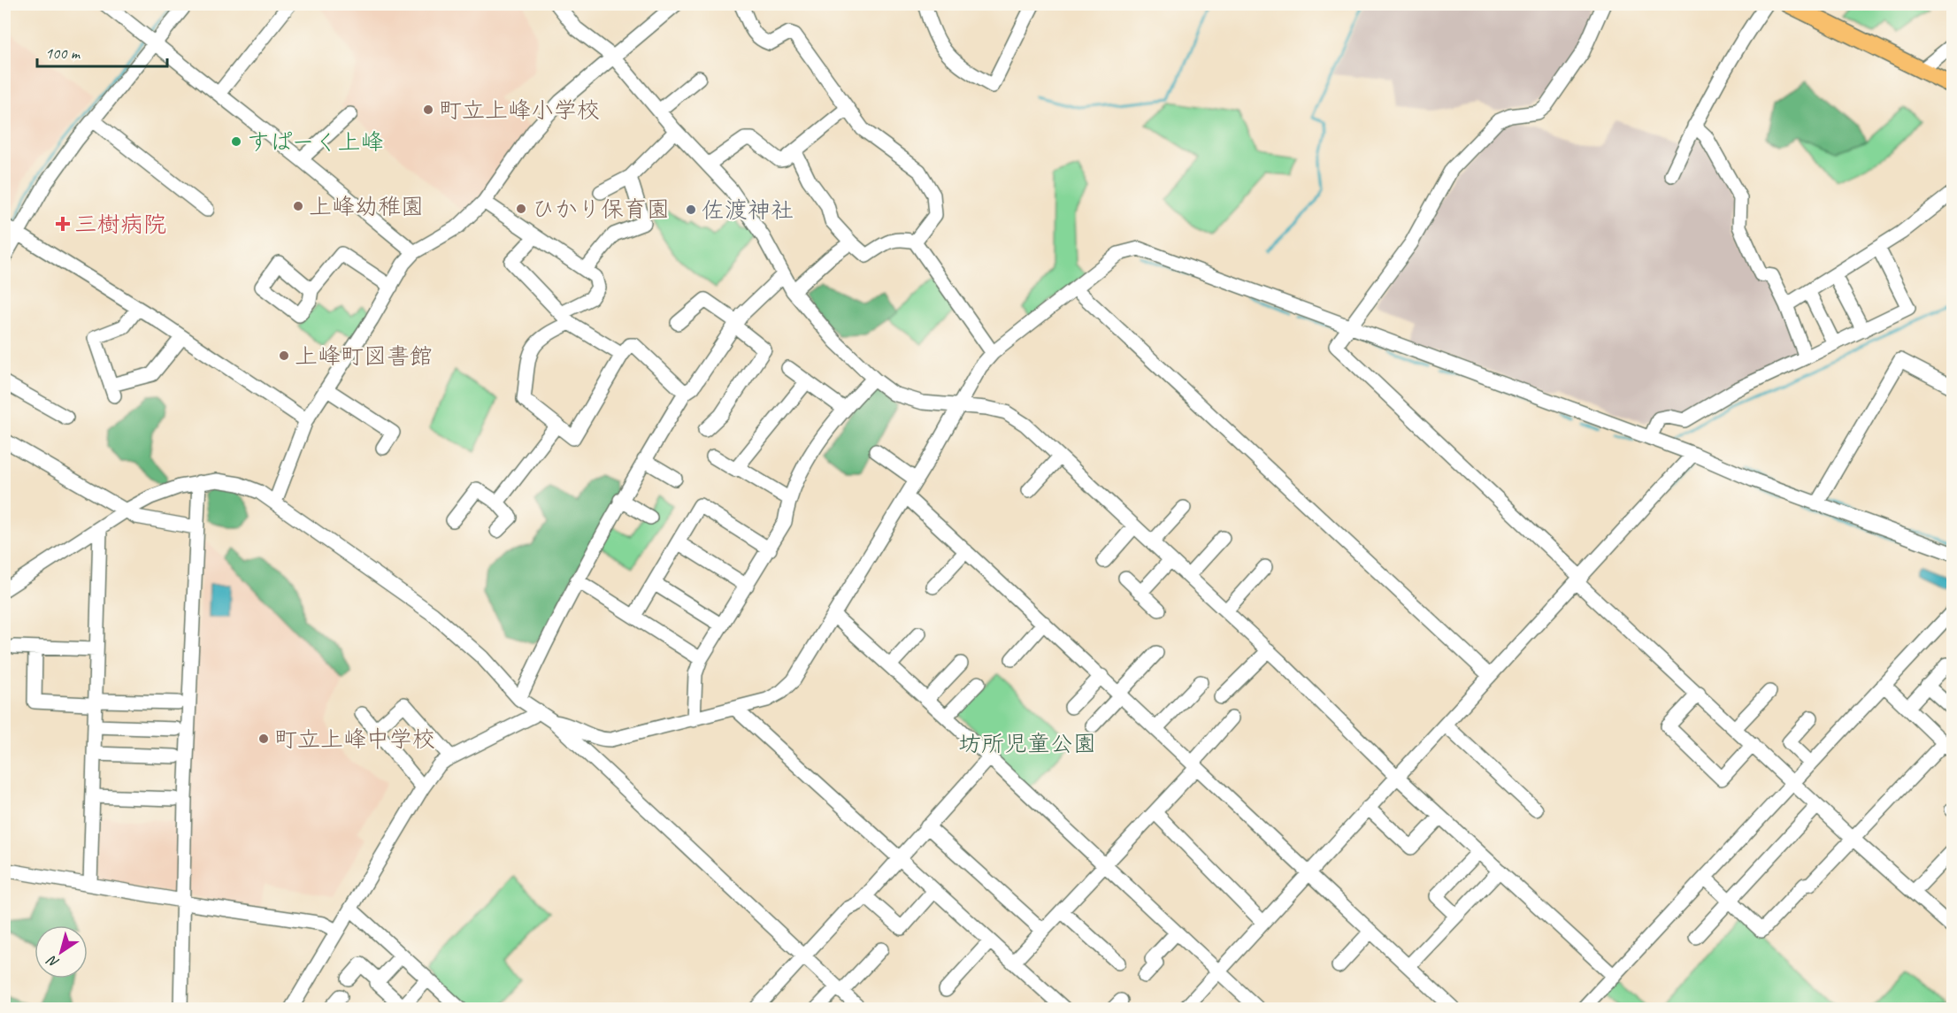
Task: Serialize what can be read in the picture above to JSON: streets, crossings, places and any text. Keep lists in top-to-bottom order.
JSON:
{
  "parks": ["坊所児童公園"],
  "places": {
    "other": [
      "町立上峰小学校",
      "すぱーく上峰",
      "上峰幼稚園",
      "ひかり保育園",
      "佐渡神社",
      "上峰町図書館",
      "町立上峰中学校"
    ],
    "health": ["三樹病院"]
  },
  "scale_bar": "100 m",
  "north": "bottom left"
}
